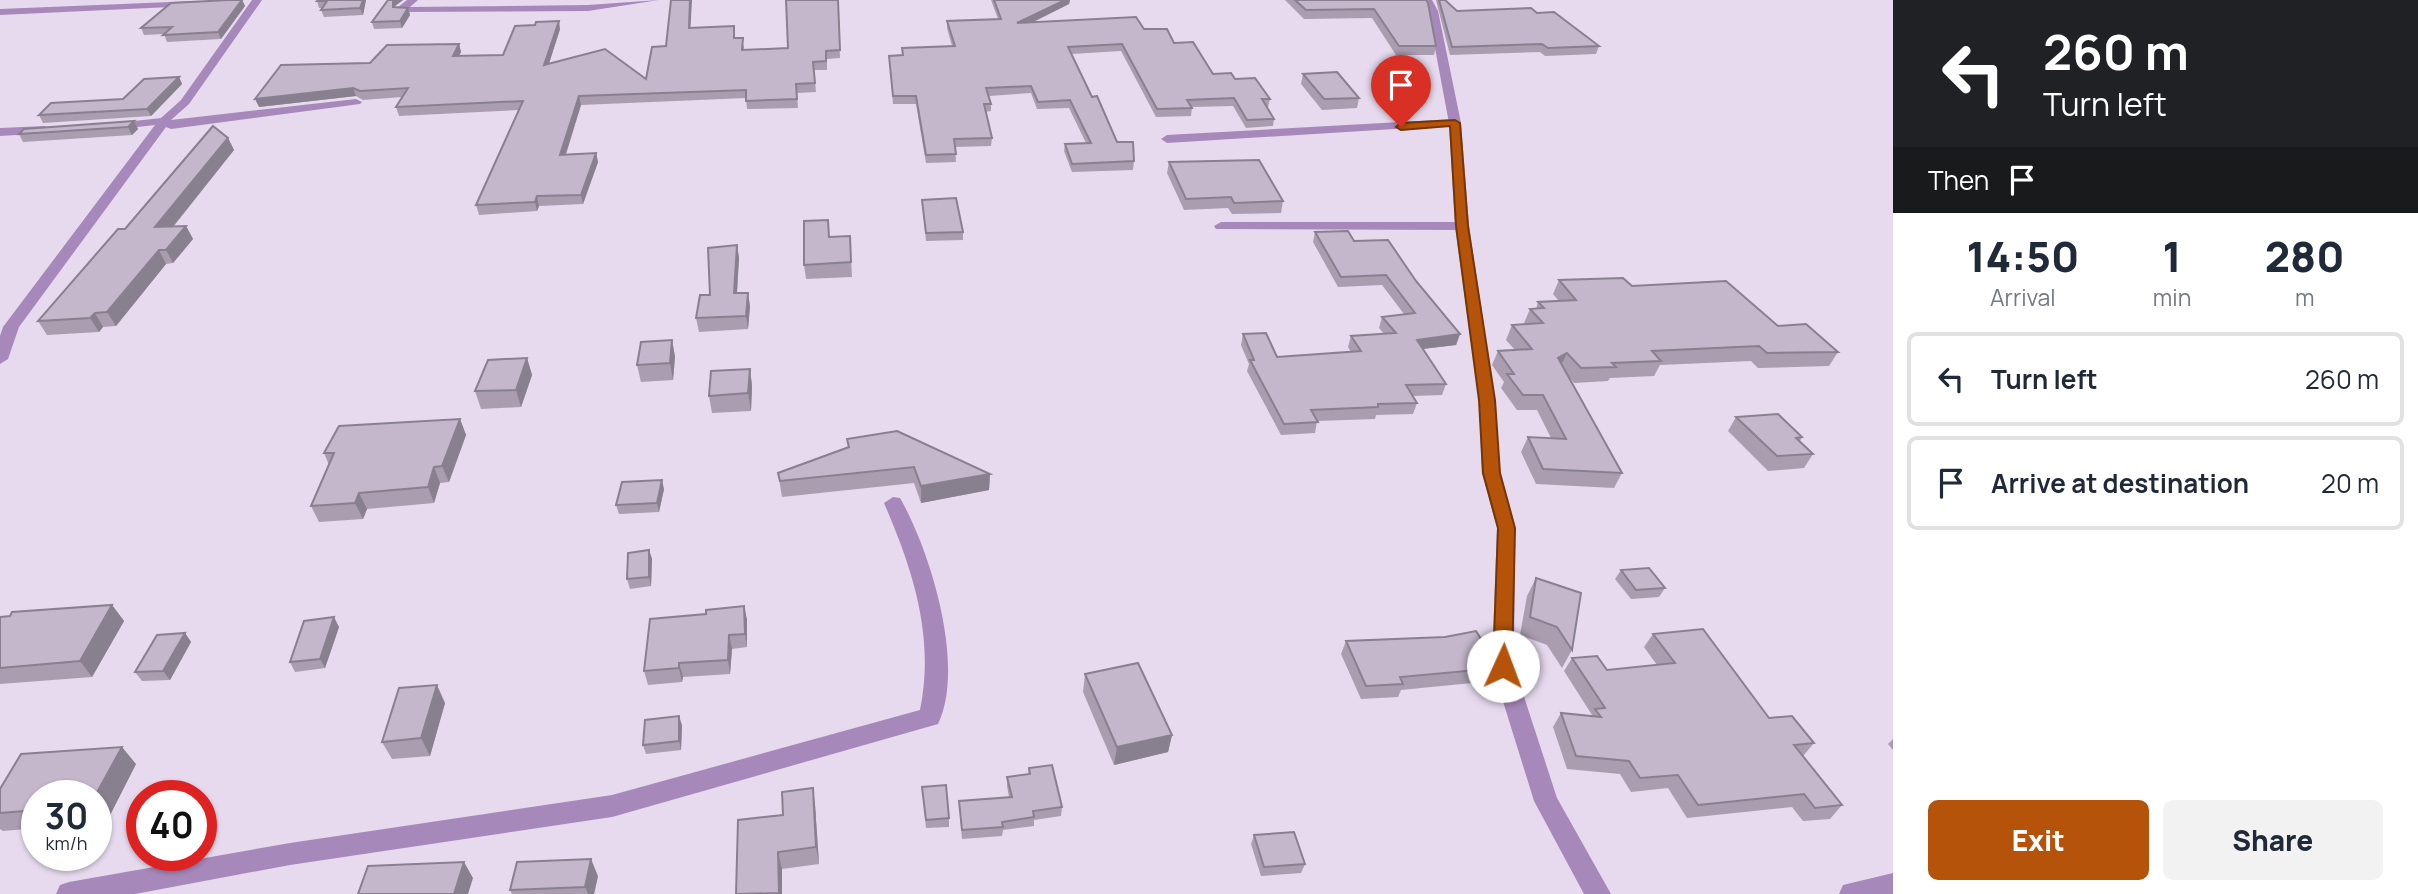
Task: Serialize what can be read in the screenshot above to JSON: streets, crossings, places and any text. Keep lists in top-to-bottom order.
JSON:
{
  "page": {
    "turn": ["260 m", "Turn left"],
    "then": "Then",
    "eta": [
      "14:50",
      "Arrival",
      "1",
      "min",
      "280",
      "m"
    ],
    "list": [
      {
        "name": "Turn left",
        "value": "260 m"
      },
      {
        "name": "Arrive at destination",
        "value": "20 m"
      }
    ],
    "speed": "30 km/h",
    "limit": "40",
    "buttons": ["Exit", "Share"]
  }
}
